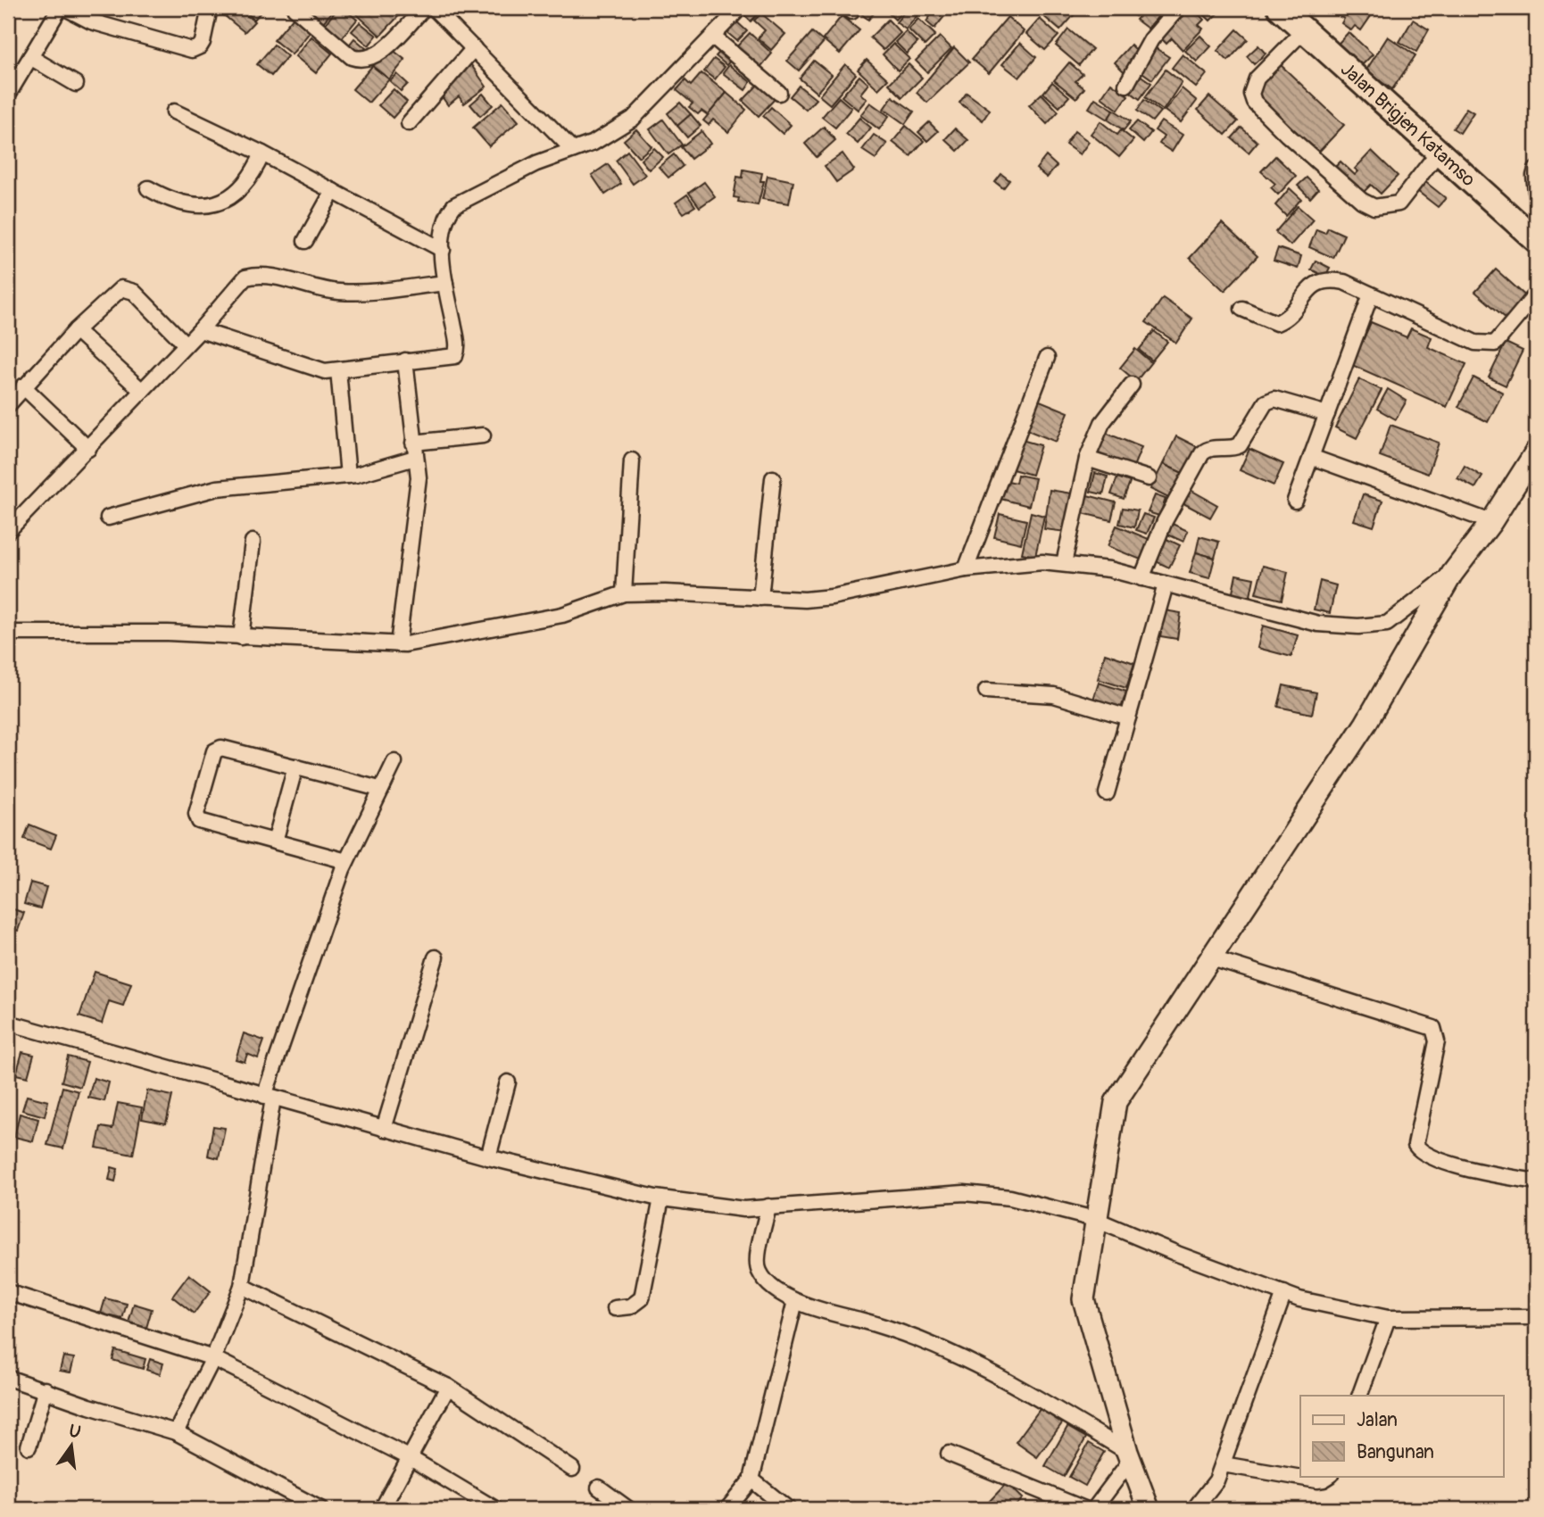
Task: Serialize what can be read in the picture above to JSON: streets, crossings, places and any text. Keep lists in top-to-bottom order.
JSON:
{
  "streets": {
    "main road": ["Jalan Brigjen Katamso"]
  },
  "legend": ["Jalan", "Bangunan"],
  "north": "top"
}
